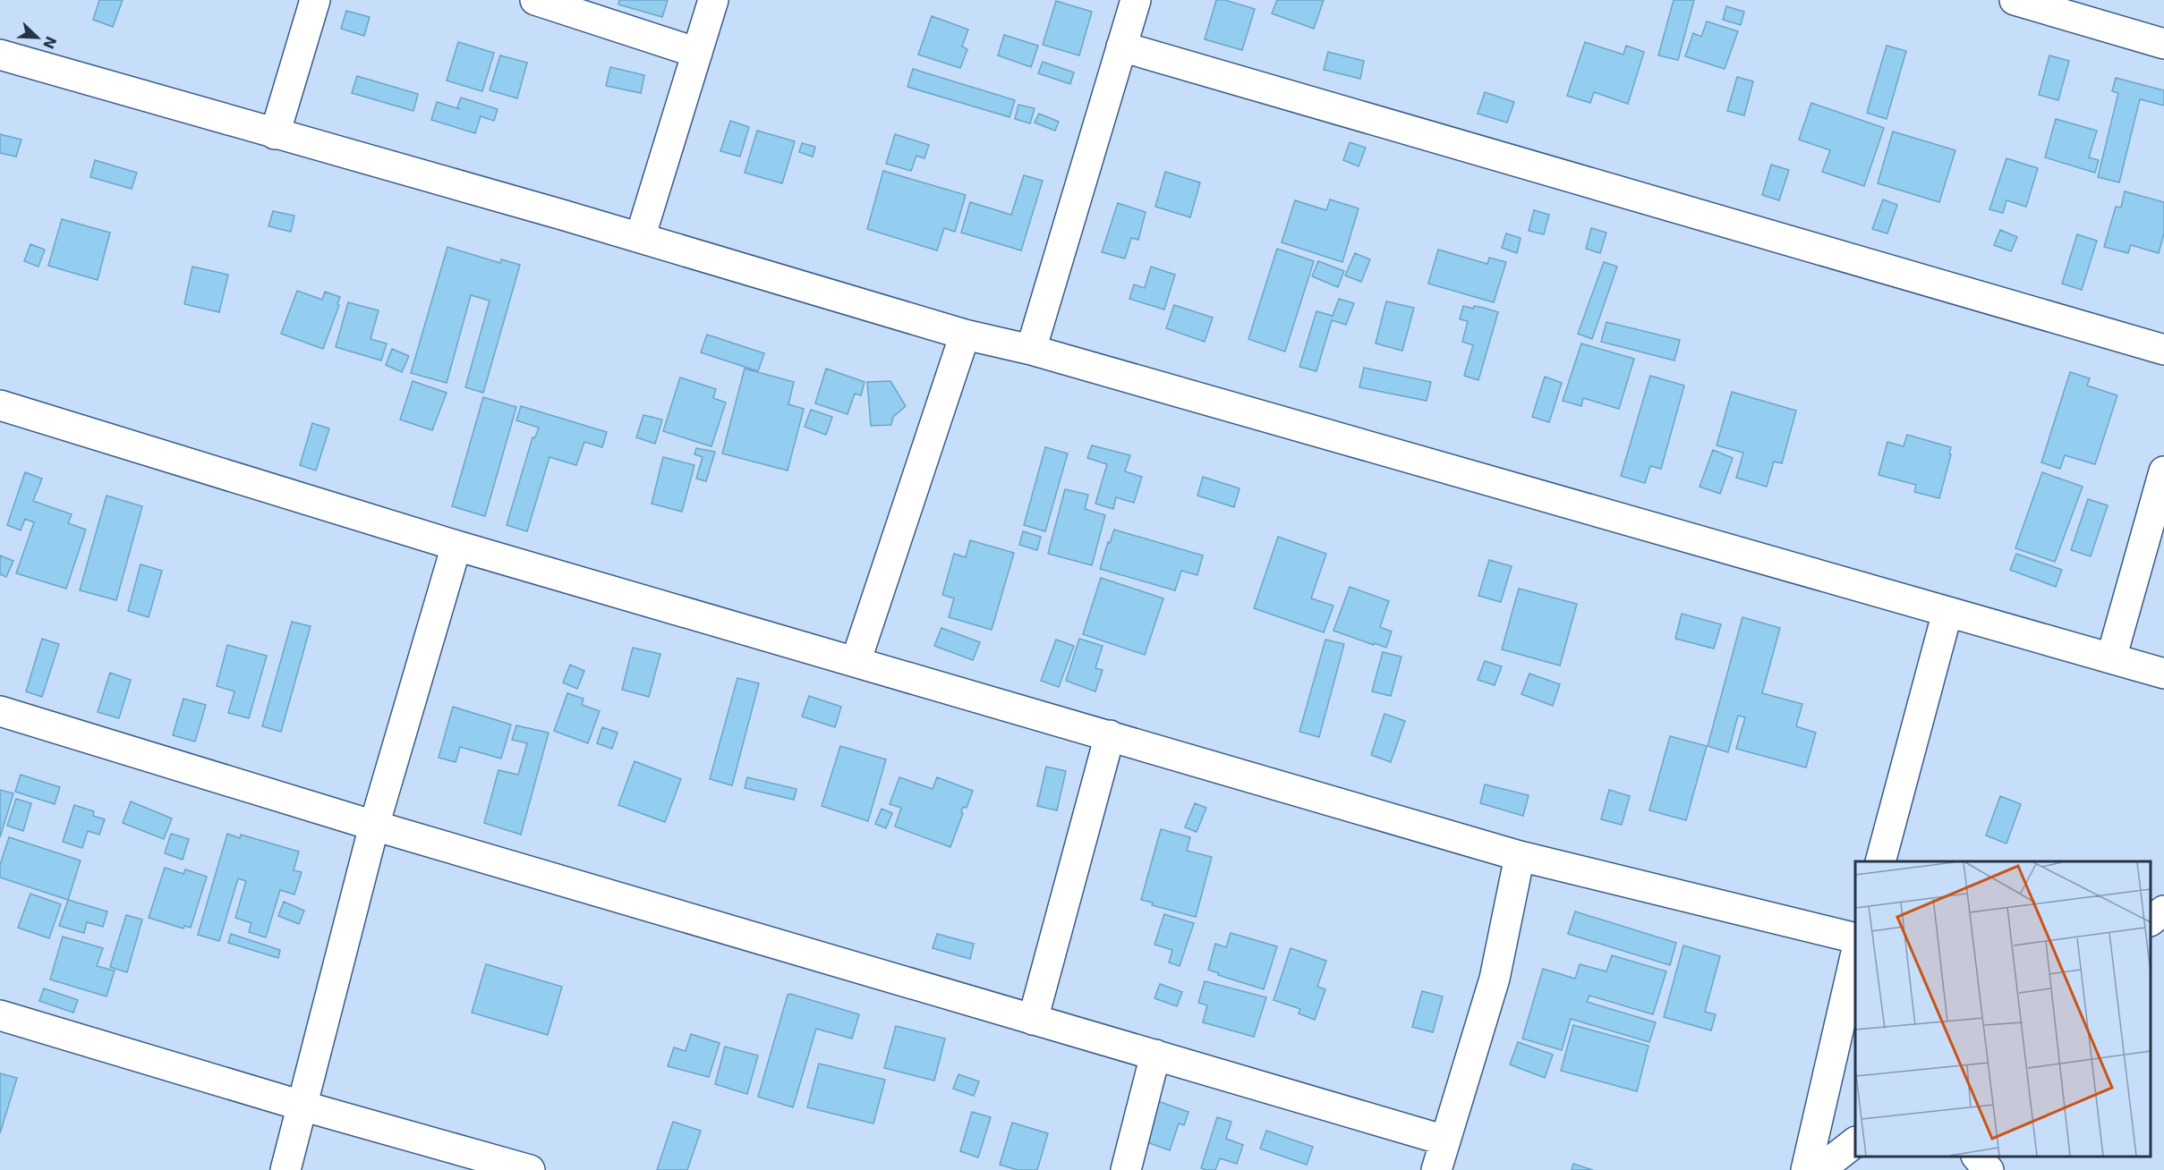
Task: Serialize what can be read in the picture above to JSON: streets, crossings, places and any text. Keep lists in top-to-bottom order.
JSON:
{
  "north": "bottom right"
}
